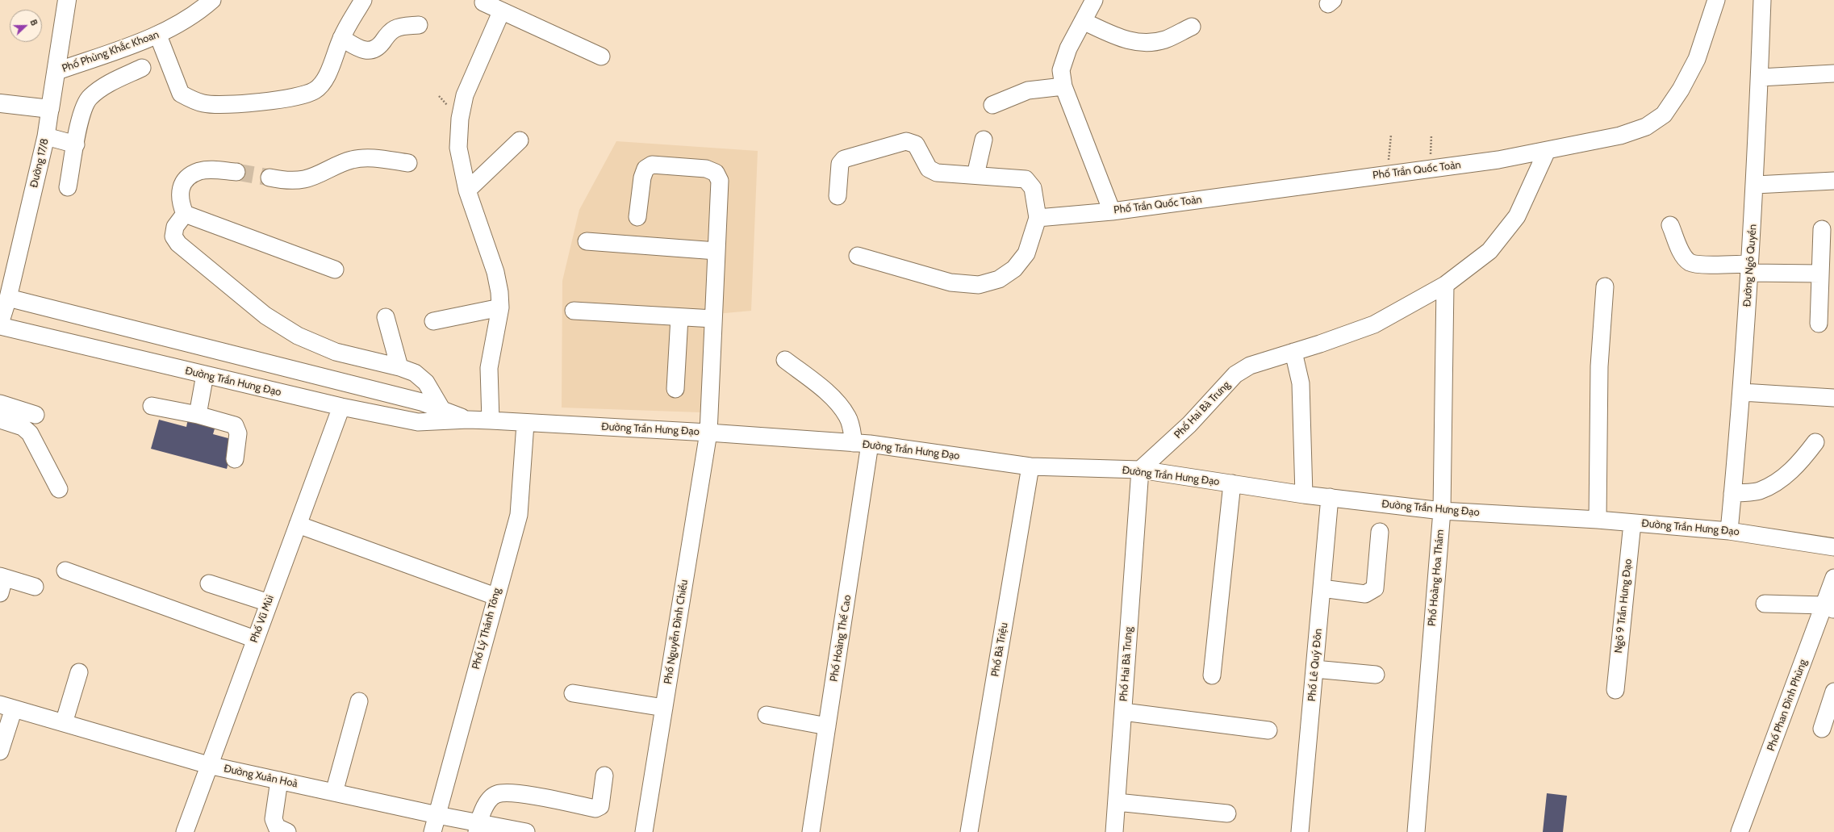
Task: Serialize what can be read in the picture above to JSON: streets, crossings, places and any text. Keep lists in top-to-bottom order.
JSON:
{
  "streets": {
    "main road": ["Đường 17/8"],
    "street": [
      "Phố Phùng Khắc Khoan",
      "Phố Trần Quốc Toản",
      "Đường Ngô Quyền",
      "Đường Trần Hưng Đạo",
      "Phố Hai Bà Trưng",
      "Phố Hoàng Hoa Thám",
      "Ngõ 9 Trần Hưng Đạo",
      "Phố Vũ Mùi",
      "Phố Lý Thánh Tông",
      "Phố Nguyễn Đình Chiểu",
      "Phố Hoàng Thế Cao",
      "Phố Bà Triệu",
      "Phố Lê Quý Đôn",
      "Phố Phan Đình Phùng",
      "Đường Xuân Hoà"
    ]
  },
  "crossings": [
    ["Phố Phùng Khắc Khoan", "Đường 17/8"],
    ["Đường 17/8", "Đường Trần Hưng Đạo"],
    ["Phố Trần Quốc Toản", "Phố Hai Bà Trưng"],
    ["Đường Ngô Quyền", "Đường Trần Hưng Đạo"],
    ["Đường Trần Hưng Đạo", "Phố Hai Bà Trưng"],
    ["Đường Trần Hưng Đạo", "Phố Hoàng Hoa Thám"],
    ["Đường Trần Hưng Đạo", "Ngõ 9 Trần Hưng Đạo"],
    ["Đường Trần Hưng Đạo", "Phố Vũ Mùi"],
    ["Đường Trần Hưng Đạo", "Phố Lý Thánh Tông"],
    ["Đường Trần Hưng Đạo", "Phố Nguyễn Đình Chiểu"],
    ["Đường Trần Hưng Đạo", "Phố Hoàng Thế Cao"],
    ["Đường Trần Hưng Đạo", "Phố Bà Triệu"],
    ["Đường Trần Hưng Đạo", "Phố Lê Quý Đôn"],
    ["Phố Hai Bà Trưng", "Phố Hoàng Hoa Thám"],
    ["Phố Vũ Mùi", "Đường Xuân Hoà"],
    ["Phố Lý Thánh Tông", "Đường Xuân Hoà"]
  ],
  "north": "right"
}
